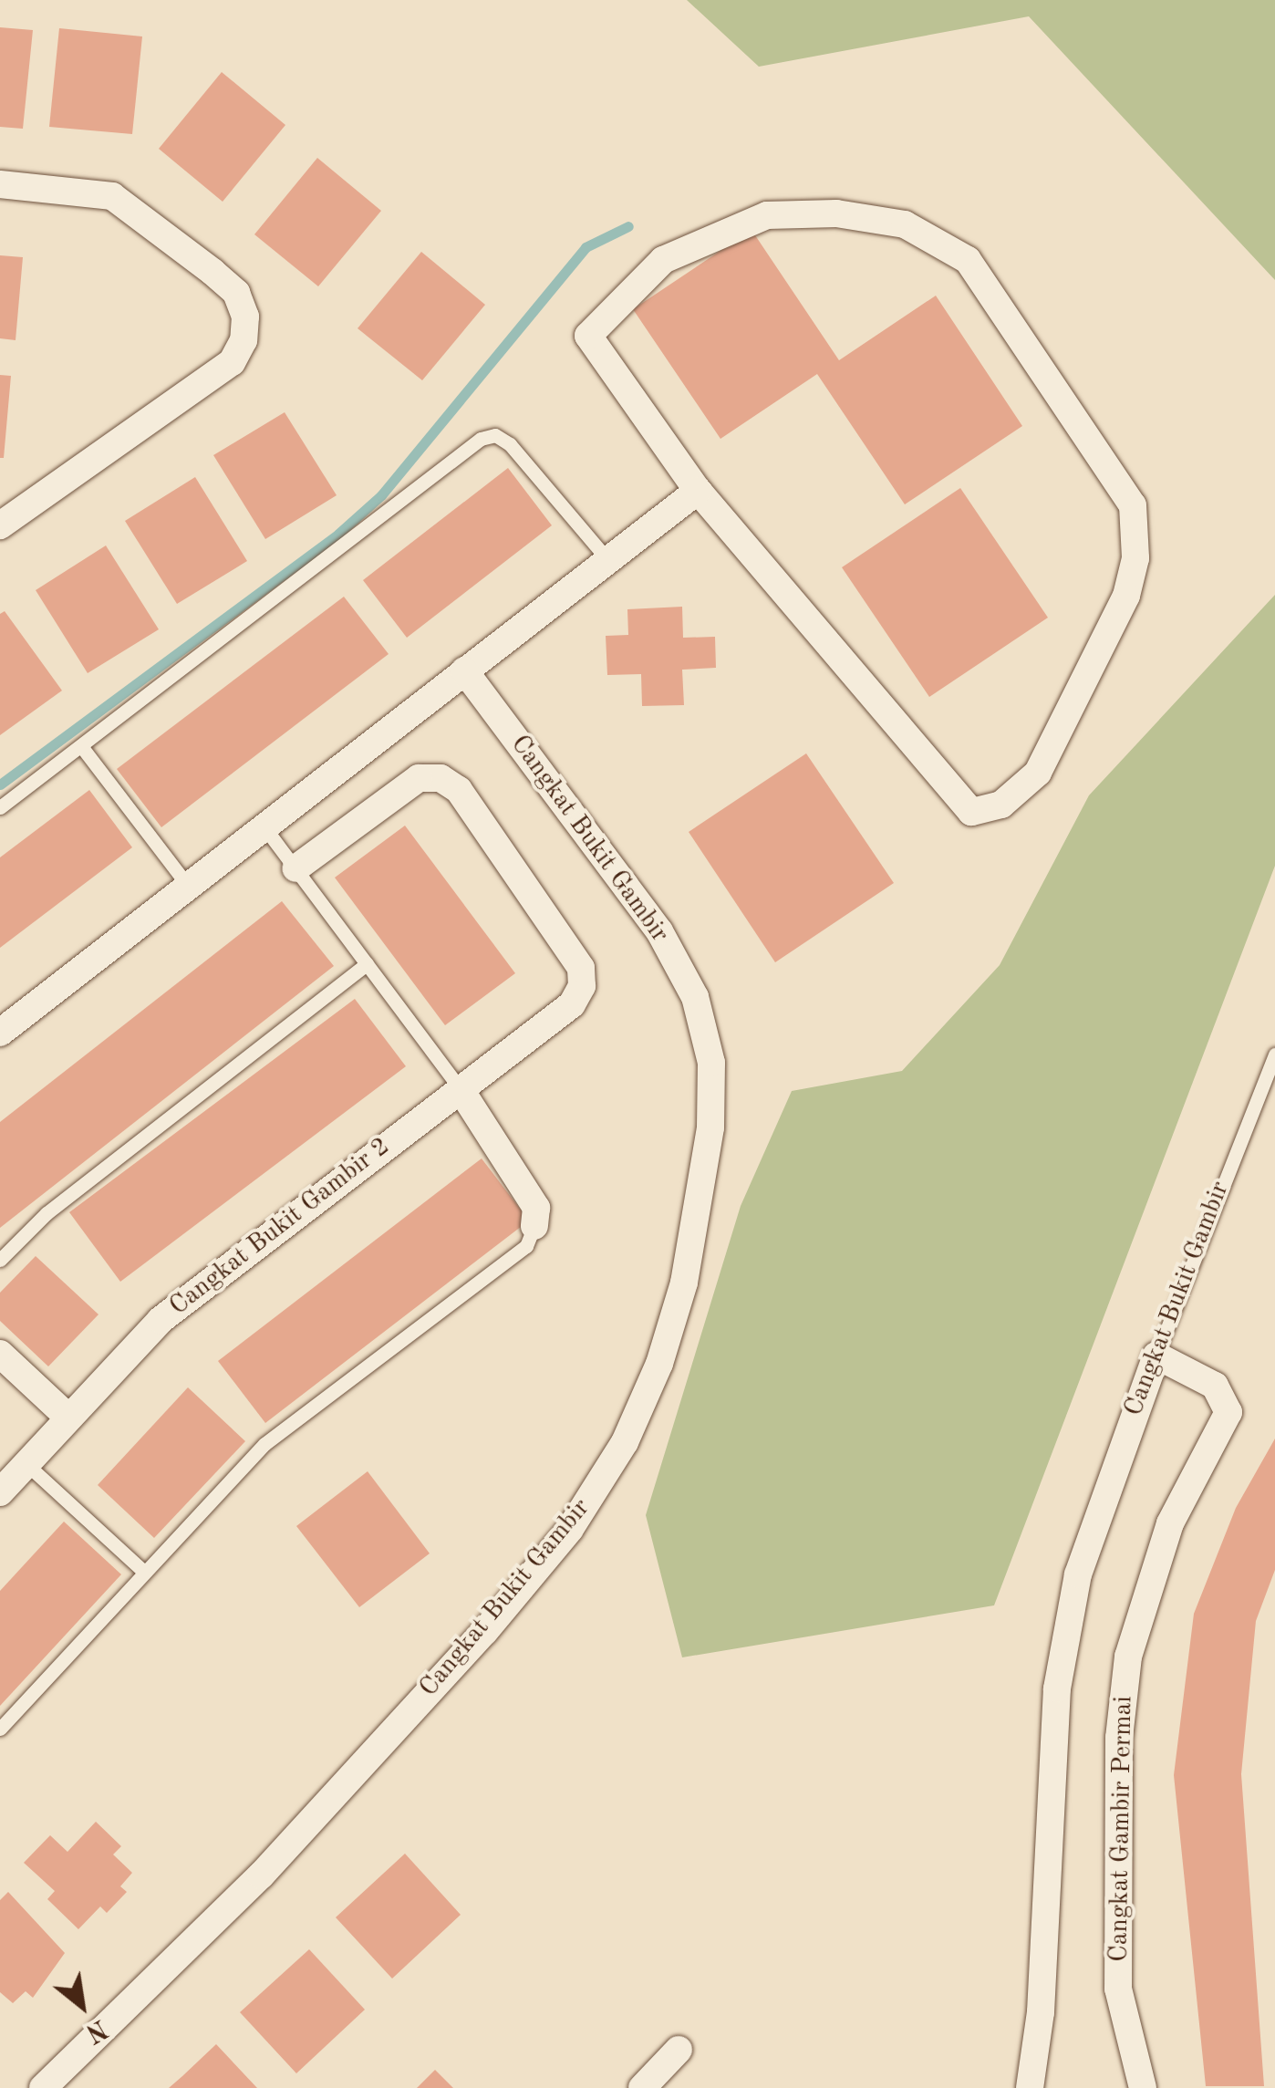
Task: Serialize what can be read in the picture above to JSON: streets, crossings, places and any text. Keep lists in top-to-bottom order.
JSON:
{
  "streets": {
    "street": ["Cangkat Bukit Gambir", "Cangkat Bukit Gambir 2", "Cangkat Gambir Permai"]
  },
  "crossings": [
    ["Cangkat Bukit Gambir", "Cangkat Gambir Permai"]
  ],
  "north": "bottom right"
}
